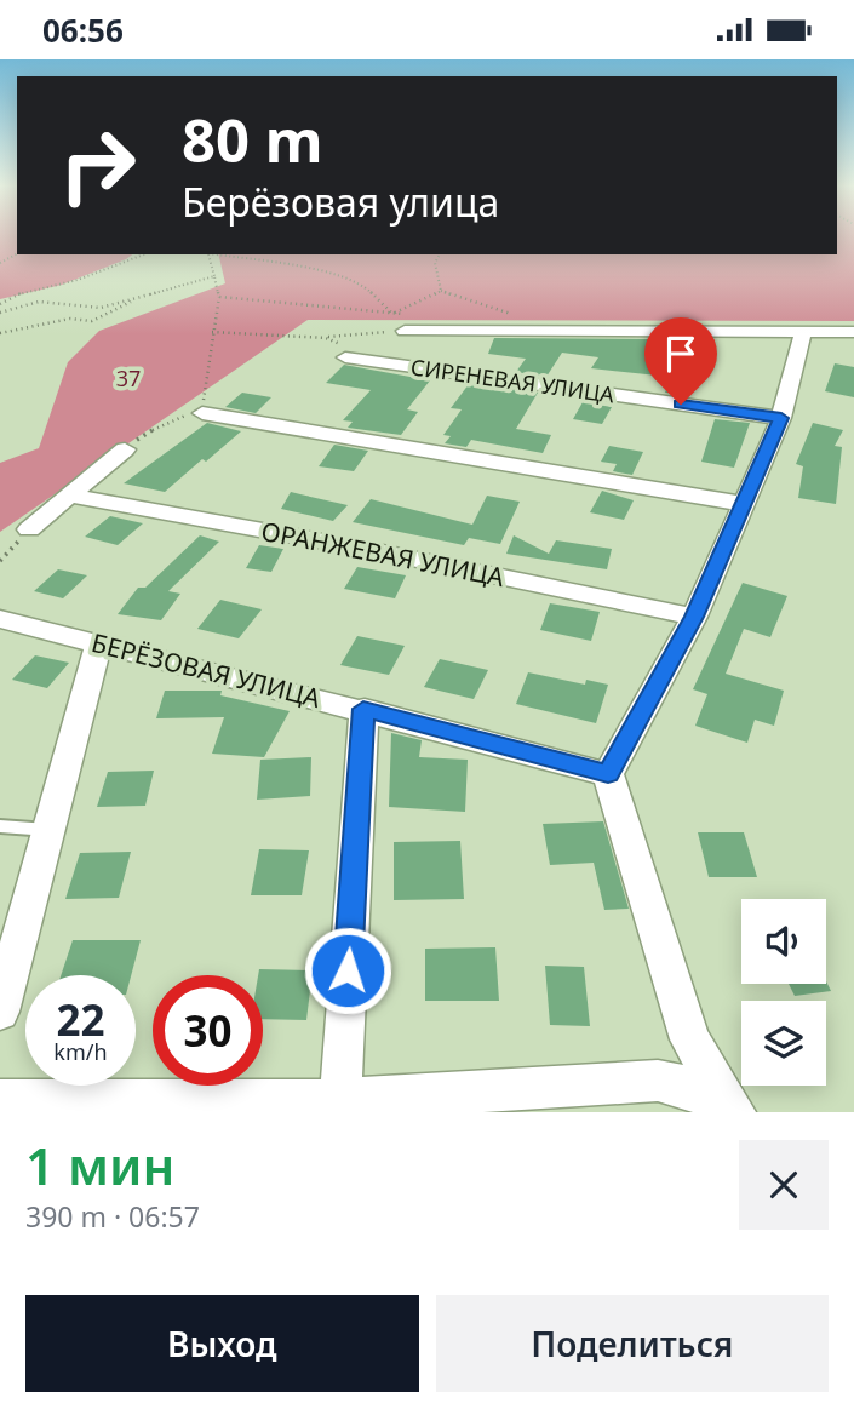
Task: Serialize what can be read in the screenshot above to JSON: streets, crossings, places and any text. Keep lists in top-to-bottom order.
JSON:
{
  "streets": {
    "street": ["СИРЕНЕВАЯ УЛИЦА", "ОРАНЖЕВАЯ УЛИЦА", "БЕРЁЗОВАЯ УЛИЦА"]
  },
  "parks": ["37"],
  "page": {
    "status": "06:56",
    "turn": ["80 m", "Берёзовая улица"],
    "speed": "22 km/h",
    "limit": "30",
    "heading": ["1 мин", "390 m · 06:57"],
    "buttons": ["Выход", "Поделиться"]
  }
}
